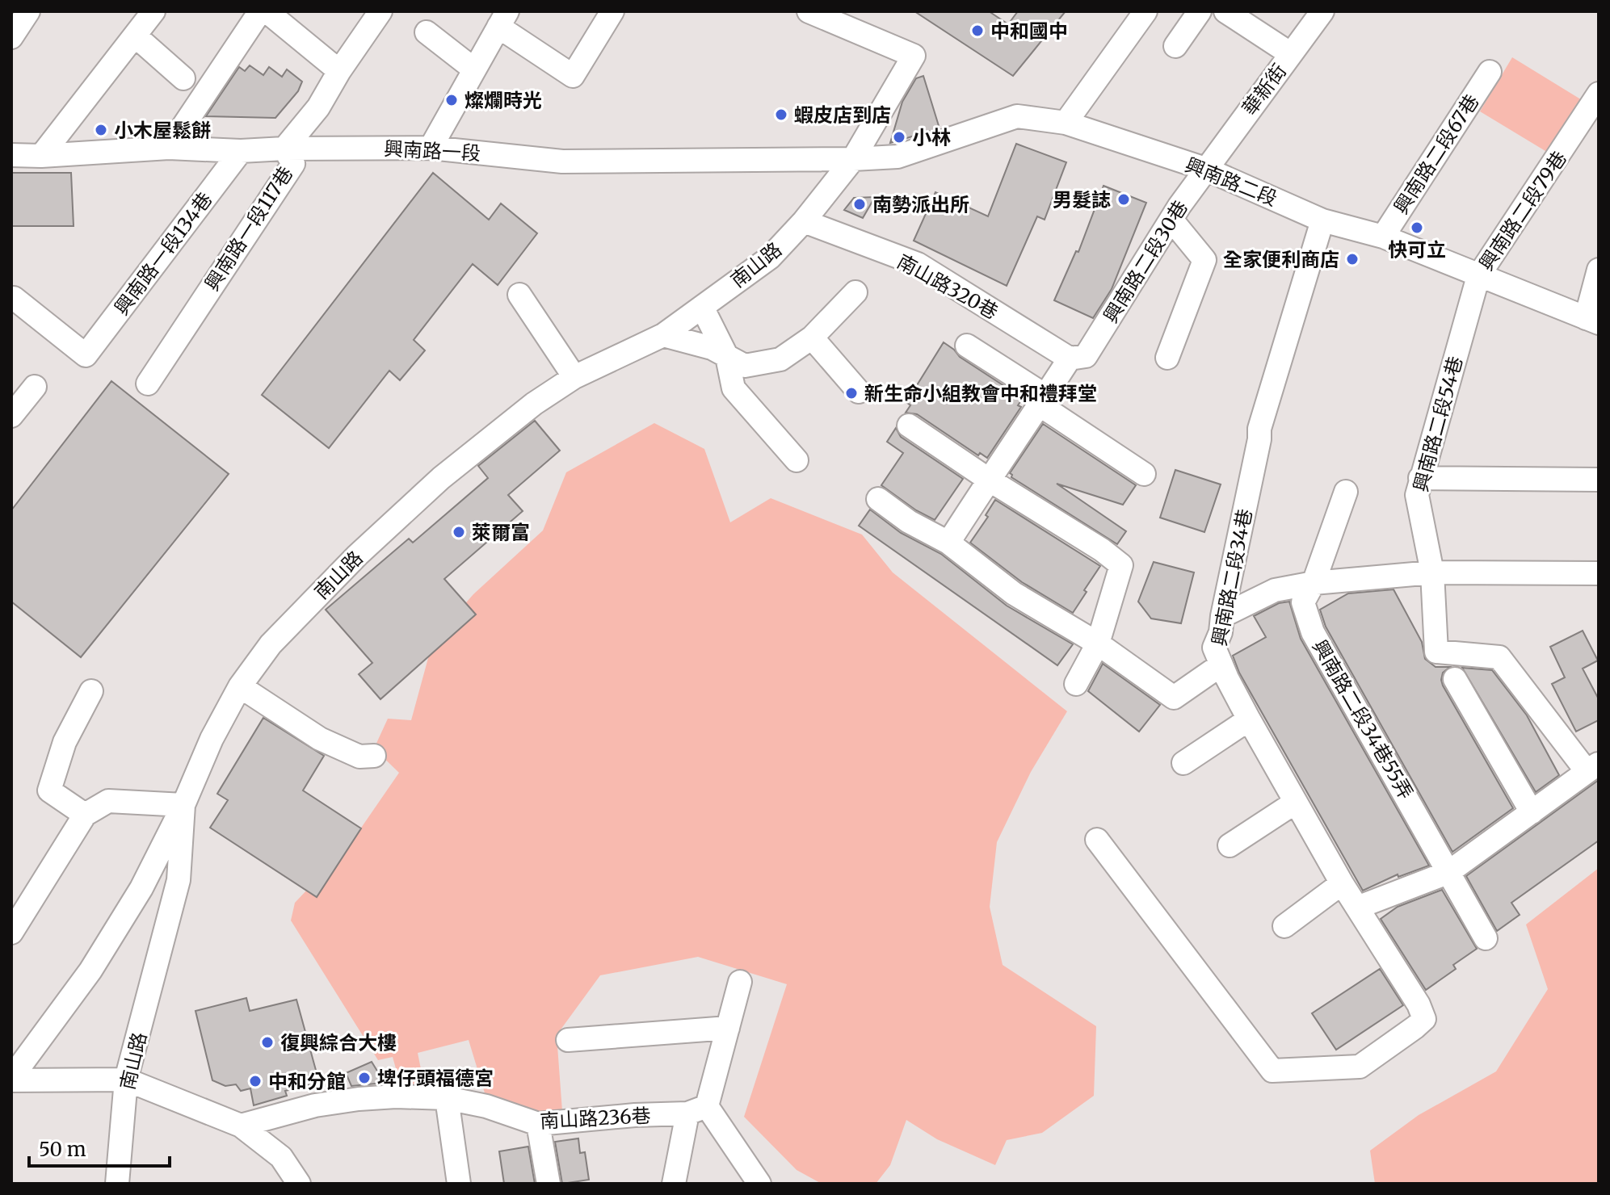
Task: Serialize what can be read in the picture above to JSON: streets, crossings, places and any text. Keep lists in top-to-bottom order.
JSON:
{
  "streets": {
    "street": [
      "華新街",
      "興南路一段",
      "興南路二段67巷",
      "興南路二段",
      "興南路二段79巷",
      "興南路一段117巷",
      "興南路一段134巷",
      "興南路二段30巷",
      "南山路",
      "南山路320巷",
      "興南路二段54巷",
      "興南路二段34巷",
      "興南路二段34巷55弄",
      "南山路236巷"
    ]
  },
  "crossings": [
    ["華新街", "興南路二段"],
    ["華新街", "興南路二段30巷"],
    ["興南路一段", "興南路二段"],
    ["興南路一段", "興南路一段117巷"],
    ["興南路一段", "興南路一段134巷"],
    ["興南路一段", "南山路"],
    ["興南路二段67巷", "興南路二段"],
    ["興南路二段", "興南路二段79巷"],
    ["興南路二段", "興南路二段30巷"],
    ["興南路二段", "南山路"],
    ["興南路二段", "興南路二段54巷"],
    ["興南路二段", "興南路二段34巷"],
    ["興南路二段79巷", "興南路二段54巷"],
    ["興南路二段30巷", "南山路320巷"],
    ["南山路", "南山路320巷"]
  ],
  "places": [
    "中和國中",
    "燦爛時光",
    "蝦皮店到店",
    "小木屋鬆餅",
    "小林",
    "男髮誌",
    "南勢派出所",
    "快可立",
    "全家便利商店",
    "新生命小組教會中和禮拜堂",
    "萊爾富",
    "復興綜合大樓",
    "埤仔頭福德宮",
    "中和分館"
  ],
  "scale_bar": "50 m"
}
